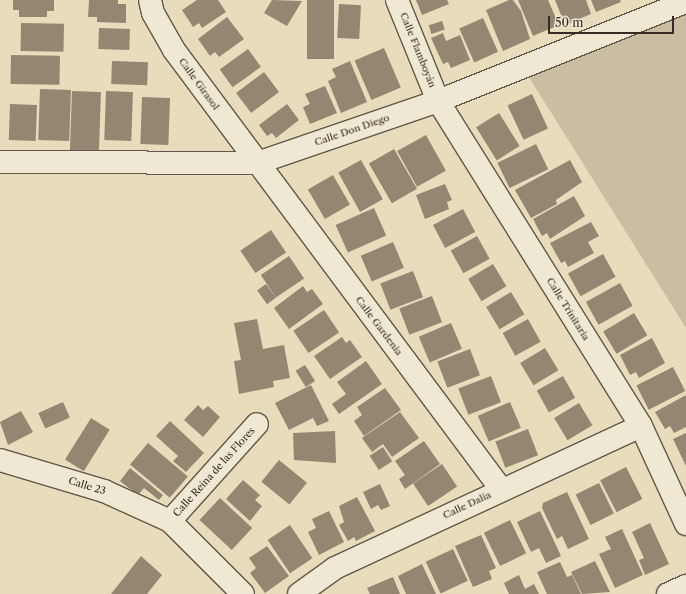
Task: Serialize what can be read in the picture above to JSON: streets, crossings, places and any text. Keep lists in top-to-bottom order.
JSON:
{
  "streets": {
    "street": [
      "Calle Flamboyán",
      "Calle Girasol",
      "Calle Don Diego",
      "Calle Trinitaria",
      "Calle Gardenia",
      "Calle Reina de las Flores",
      "Calle 23",
      "Calle Dalia"
    ]
  },
  "crossings": [
    ["Calle Flamboyán", "Calle Don Diego"],
    ["Calle Flamboyán", "Calle Trinitaria"],
    ["Calle Girasol", "Calle Don Diego"],
    ["Calle Girasol", "Calle Gardenia"],
    ["Calle Don Diego", "Calle Trinitaria"],
    ["Calle Don Diego", "Calle Gardenia"],
    ["Calle Trinitaria", "Calle Dalia"],
    ["Calle Gardenia", "Calle Dalia"],
    ["Calle Reina de las Flores", "Calle 23"]
  ],
  "scale_bar": "50 m"
}
